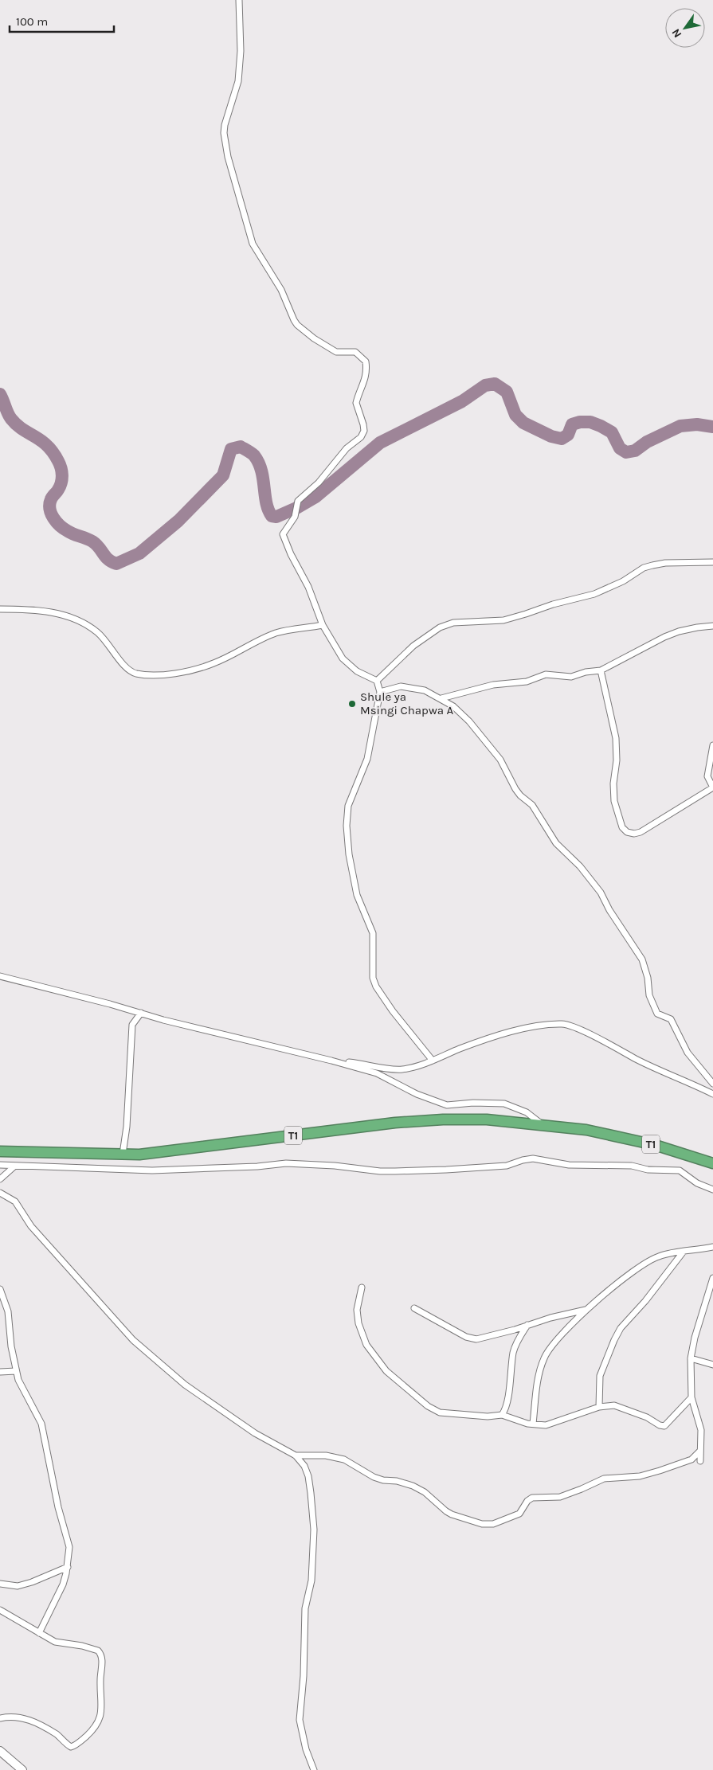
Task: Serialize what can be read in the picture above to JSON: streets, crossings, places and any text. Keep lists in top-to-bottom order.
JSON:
{
  "streets": {
    "highway": ["T1"]
  },
  "places": ["Shule ya Msingi Chapwa A"],
  "scale_bar": "100 m",
  "north": "bottom left"
}
